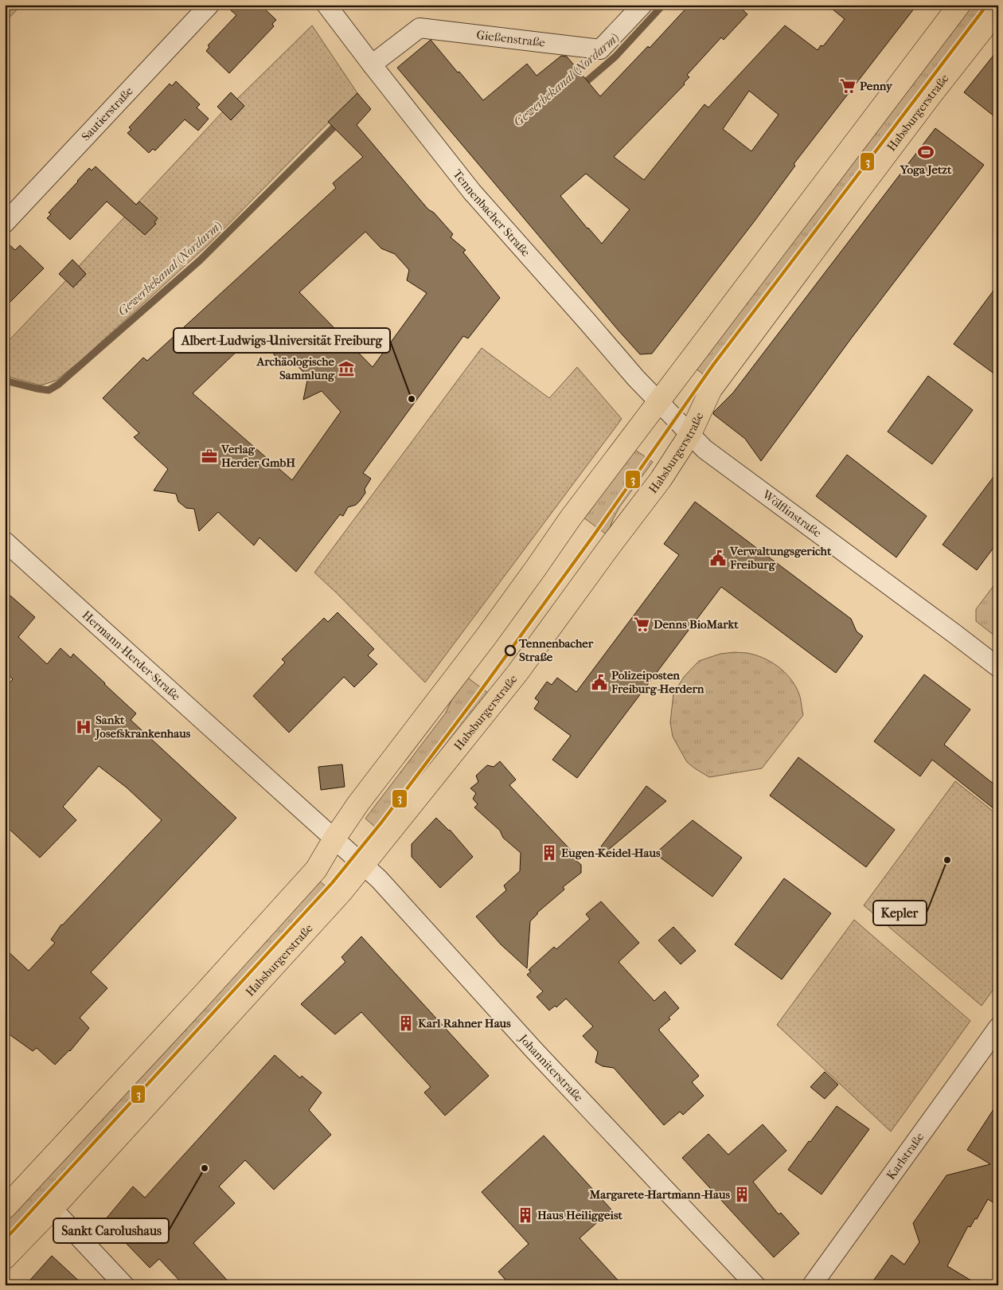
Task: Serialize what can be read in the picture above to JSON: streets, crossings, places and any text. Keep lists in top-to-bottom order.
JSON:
{
  "streets": {
    "main road": ["Habsburgerstraße"],
    "street": [
      "Gießenstraße",
      "Sautierstraße",
      "Tennenbacher Straße",
      "Wölflinstraße",
      "Hermann-Herder-Straße",
      "Johanniterstraße",
      "Karlstraße"
    ]
  },
  "crossings": [
    ["Gießenstraße", "Tennenbacher Straße"],
    ["Habsburgerstraße", "Wölflinstraße"],
    ["Habsburgerstraße", "Johanniterstraße"],
    ["Tennenbacher Straße", "Wölflinstraße"],
    ["Hermann-Herder-Straße", "Johanniterstraße"]
  ],
  "water": ["Gewerbekanal (Nordarm)"],
  "places": {
    "supermarket": ["Penny", "Denns BioMarkt"],
    "sports": ["Yoga Jetzt"],
    "museum": ["Archäologische Sammlung"],
    "other": [
      "Albert-Ludwigs-Universität Freiburg",
      "Tennenbacher Straße",
      "Kepler",
      "Sankt Carolushaus"
    ],
    "office": ["Verlag Herder GmbH"],
    "public building": ["Verwaltungsgericht Freiburg", "Polizeiposten Freiburg-Herdern"],
    "hospital": ["Sankt Josefskrankenhaus"],
    "building": [
      "Eugen-Keidel-Haus",
      "Karl Rahner Haus",
      "Margarete-Hartmann-Haus",
      "Haus Heiliggeist"
    ]
  },
  "lines": ["transit line 3"]
}
